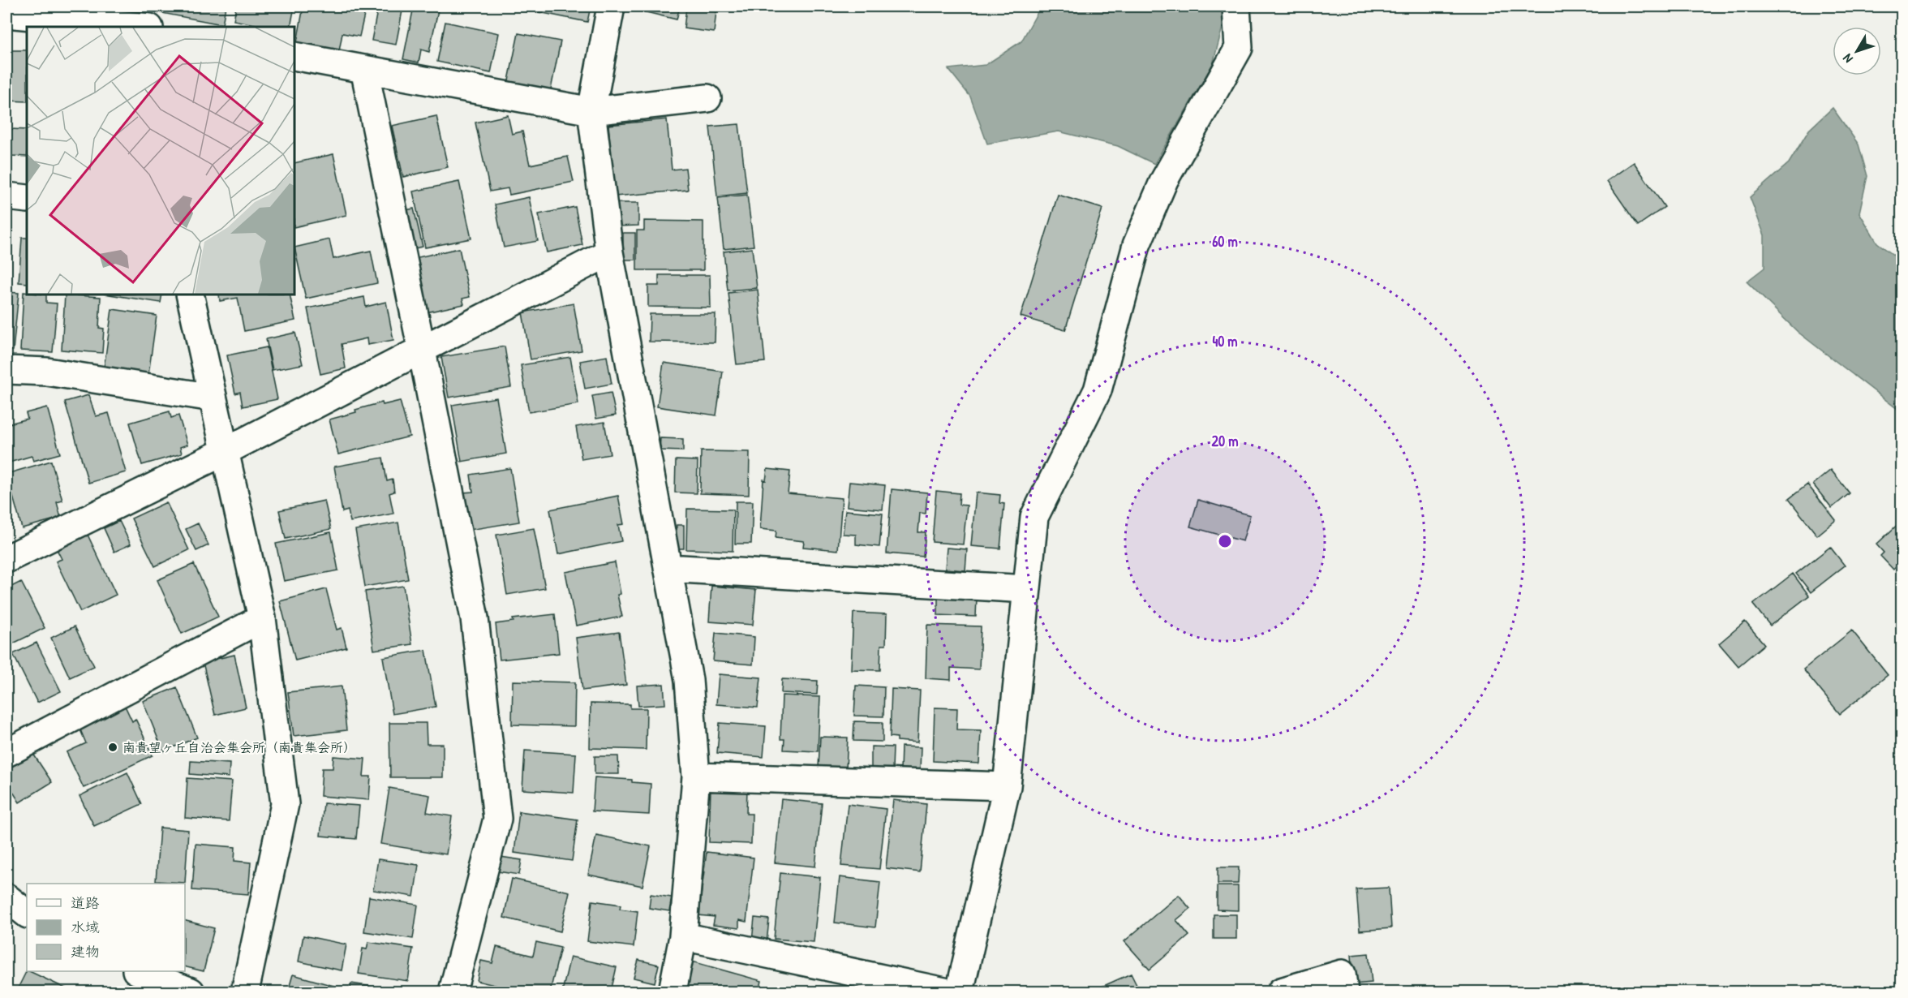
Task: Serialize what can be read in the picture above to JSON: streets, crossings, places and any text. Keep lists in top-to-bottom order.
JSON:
{
  "places": ["南貴望ヶ丘自治会集会所（南貴集会所）"],
  "legend": ["道路", "水域", "建物"],
  "north": "bottom left",
  "rings": ["60 m", "40 m", "20 m"]
}
